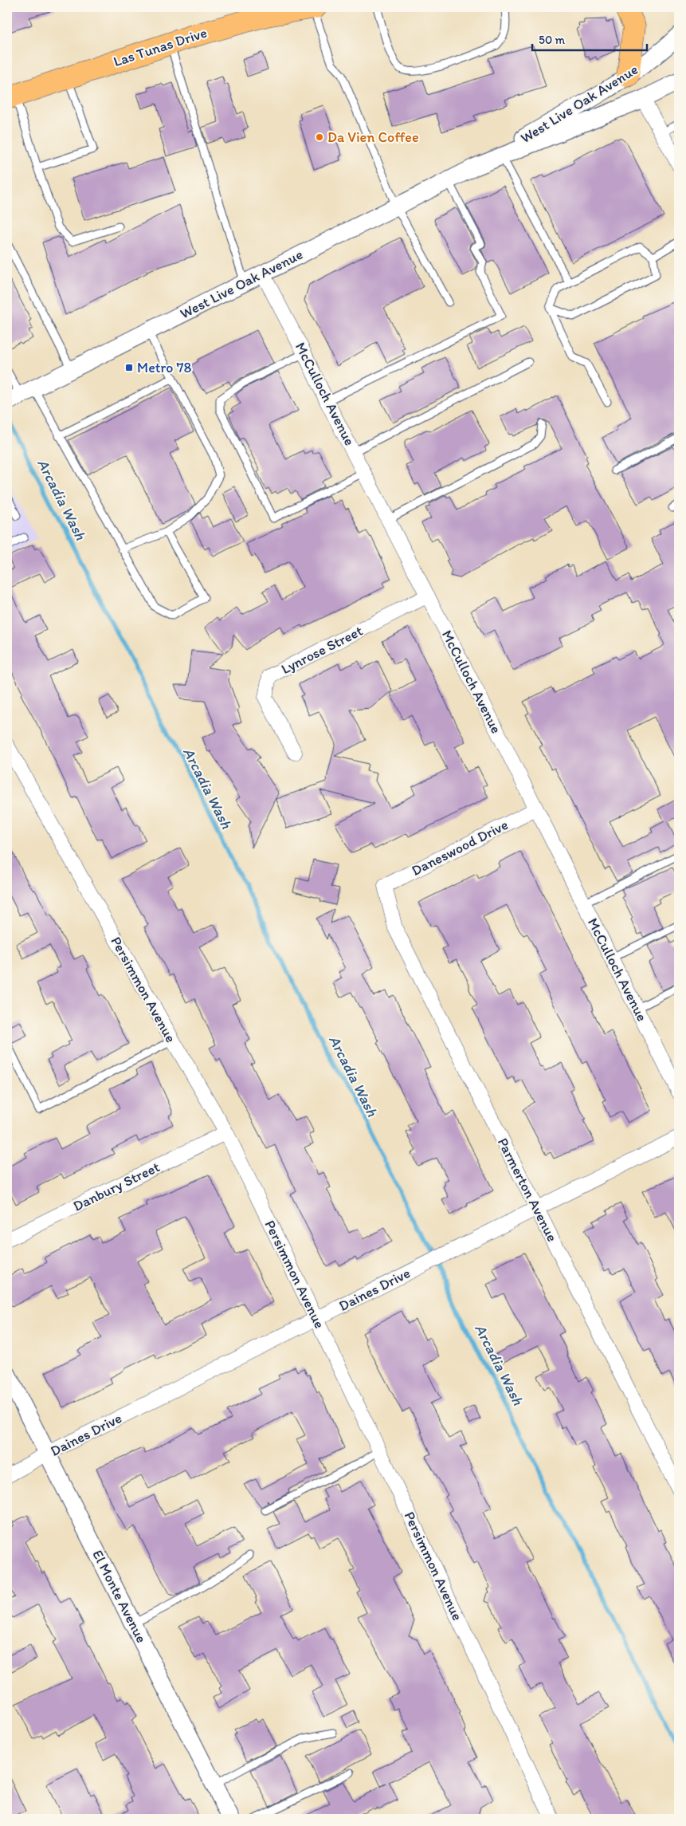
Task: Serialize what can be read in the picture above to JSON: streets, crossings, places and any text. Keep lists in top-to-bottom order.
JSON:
{
  "streets": {
    "main road": ["Las Tunas Drive"],
    "street": [
      "West Live Oak Avenue",
      "McCulloch Avenue",
      "Lynrose Street",
      "Daneswood Drive",
      "Persimmon Avenue",
      "Danbury Street",
      "Parmerton Avenue",
      "Daines Drive",
      "El Monte Avenue"
    ]
  },
  "crossings": [
    ["West Live Oak Avenue", "McCulloch Avenue"],
    ["McCulloch Avenue", "Lynrose Street"],
    ["McCulloch Avenue", "Daneswood Drive"],
    ["Daneswood Drive", "Parmerton Avenue"],
    ["Persimmon Avenue", "Danbury Street"],
    ["Persimmon Avenue", "Daines Drive"],
    ["Parmerton Avenue", "Daines Drive"],
    ["Daines Drive", "El Monte Avenue"]
  ],
  "water": ["Arcadia Wash"],
  "places": {
    "other": ["Da Vien Coffee"],
    "transit": ["Metro 78"]
  },
  "scale_bar": "50 m"
}
